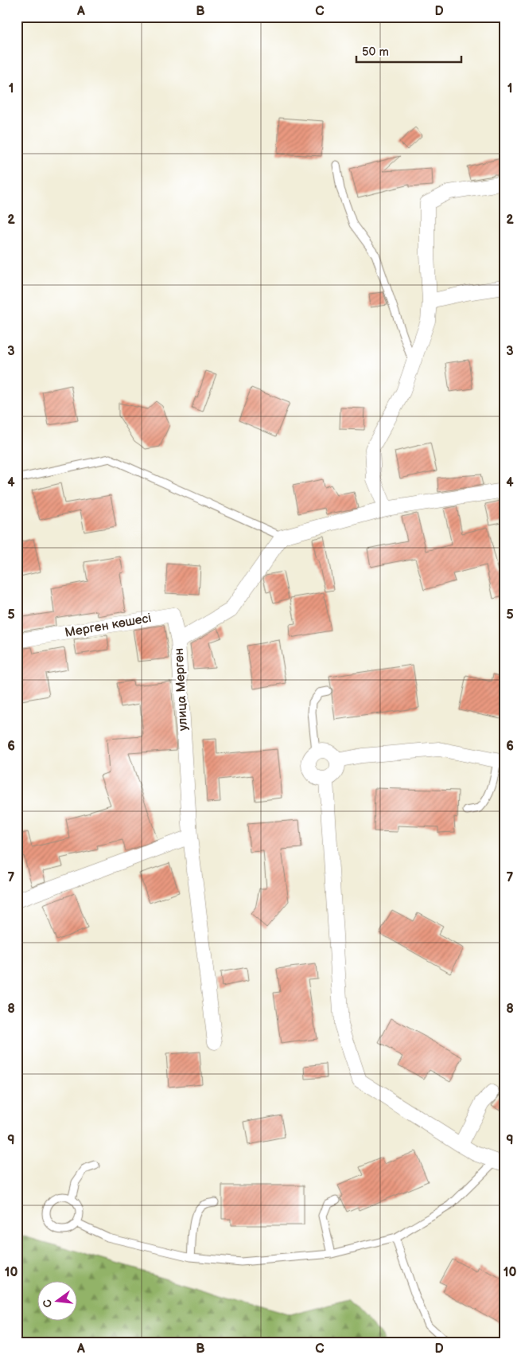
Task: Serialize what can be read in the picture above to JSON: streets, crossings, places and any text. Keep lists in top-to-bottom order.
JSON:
{
  "streets": {
    "street": ["Мерген көшесі", "улица Мерген"]
  },
  "crossings": [
    ["Мерген көшесі", "улица Мерген"]
  ],
  "scale_bar": "50 m",
  "north": "left",
  "grid": {
    "columns": [
      "A",
      "B",
      "C",
      "D"
    ],
    "rows": [
      "1",
      "2",
      "3",
      "4",
      "5",
      "6",
      "7",
      "8",
      "9",
      "10"
    ]
  }
}
